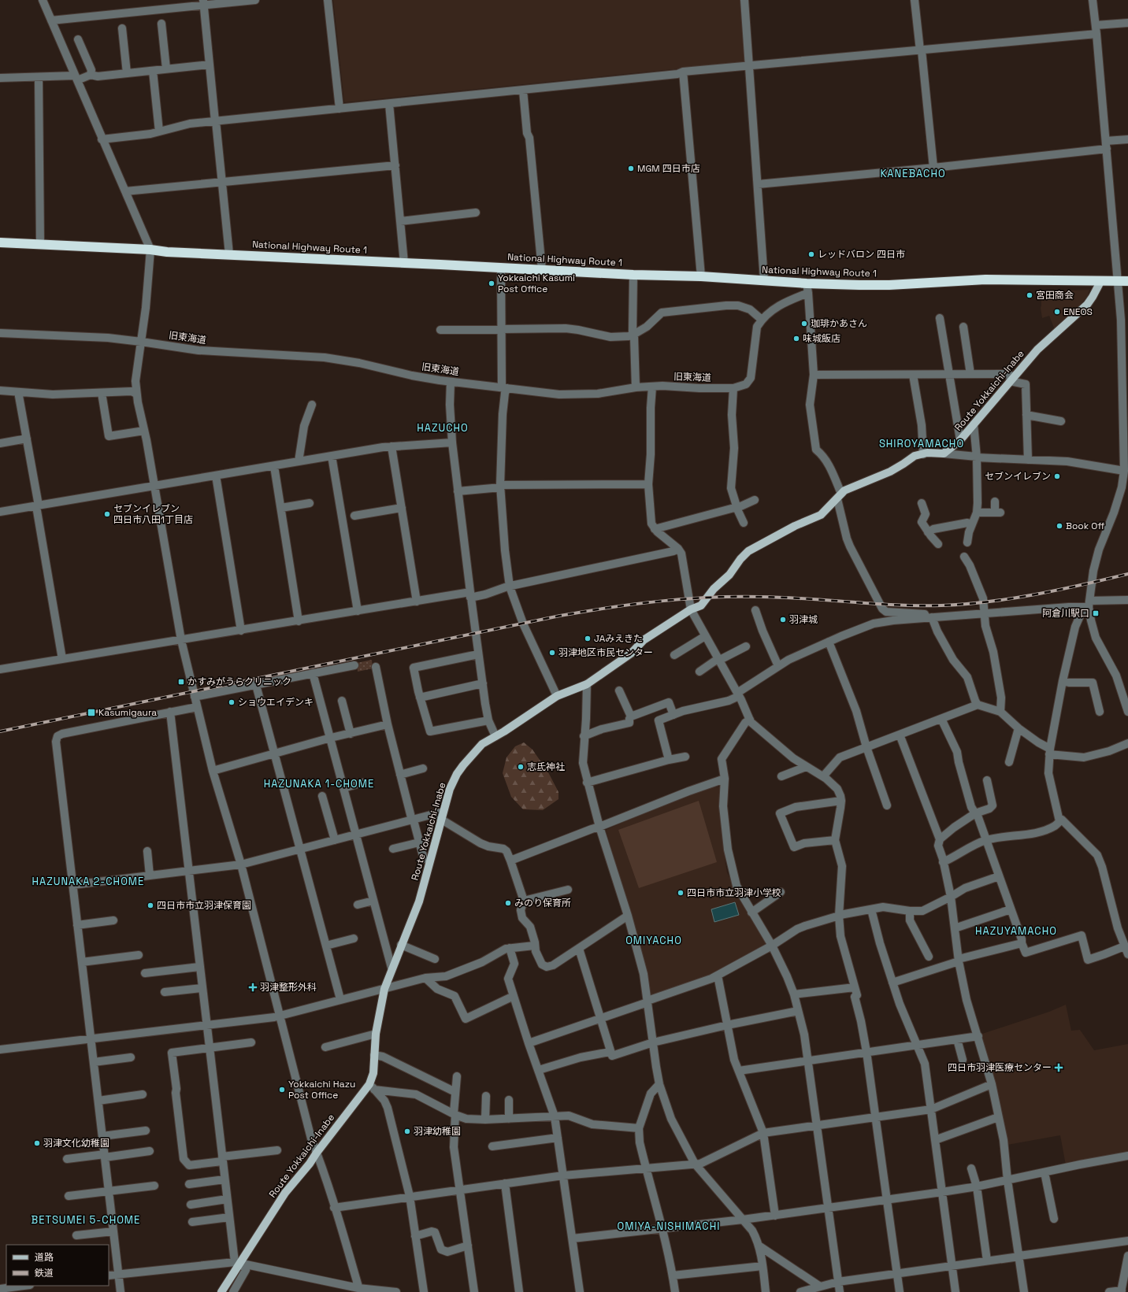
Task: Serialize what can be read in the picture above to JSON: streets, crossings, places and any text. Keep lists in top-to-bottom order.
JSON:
{
  "streets": {
    "highway": ["National Highway Route 1"],
    "main road": ["Route Yokkaichi-Inabe"],
    "street": ["旧東海道"]
  },
  "crossings": [
    ["National Highway Route 1", "旧東海道"],
    ["National Highway Route 1", "Route Yokkaichi-Inabe"]
  ],
  "districts": [
    "KANEBACHO",
    "HAZUCHO",
    "SHIROYAMACHO",
    "HAZUNAKA 1-CHOME",
    "HAZUNAKA 2-CHOME",
    "HAZUYAMACHO",
    "OMIYACHO",
    "BETSUMEI 5-CHOME",
    "OMIYA-NISHIMACHI"
  ],
  "places": {
    "other": [
      "MGM 四日市店",
      "レッドバロン 四日市",
      "Yokkaichi Kasumi Post Office",
      "宮田商会",
      "ENEOS",
      "珈琲かあさん",
      "味城飯店",
      "セブンイレブン",
      "セブンイレブン 四日市八田1丁目店",
      "Book Off",
      "羽津城",
      "JAみえきた",
      "羽津地区市民センター",
      "ショウエイデンキ",
      "志氐神社",
      "四日市市立羽津小学校",
      "みのり保育所",
      "四日市市立羽津保育園",
      "Yokkaichi Hazu Post Office",
      "羽津幼稚園",
      "羽津文化幼稚園"
    ],
    "transit": ["阿倉川駅口", "かすみがうらクリニック", "Kasumigaura"],
    "health": ["羽津整形外科", "四日市羽津医療センター"]
  },
  "legend": ["道路", "鉄道"]
}
